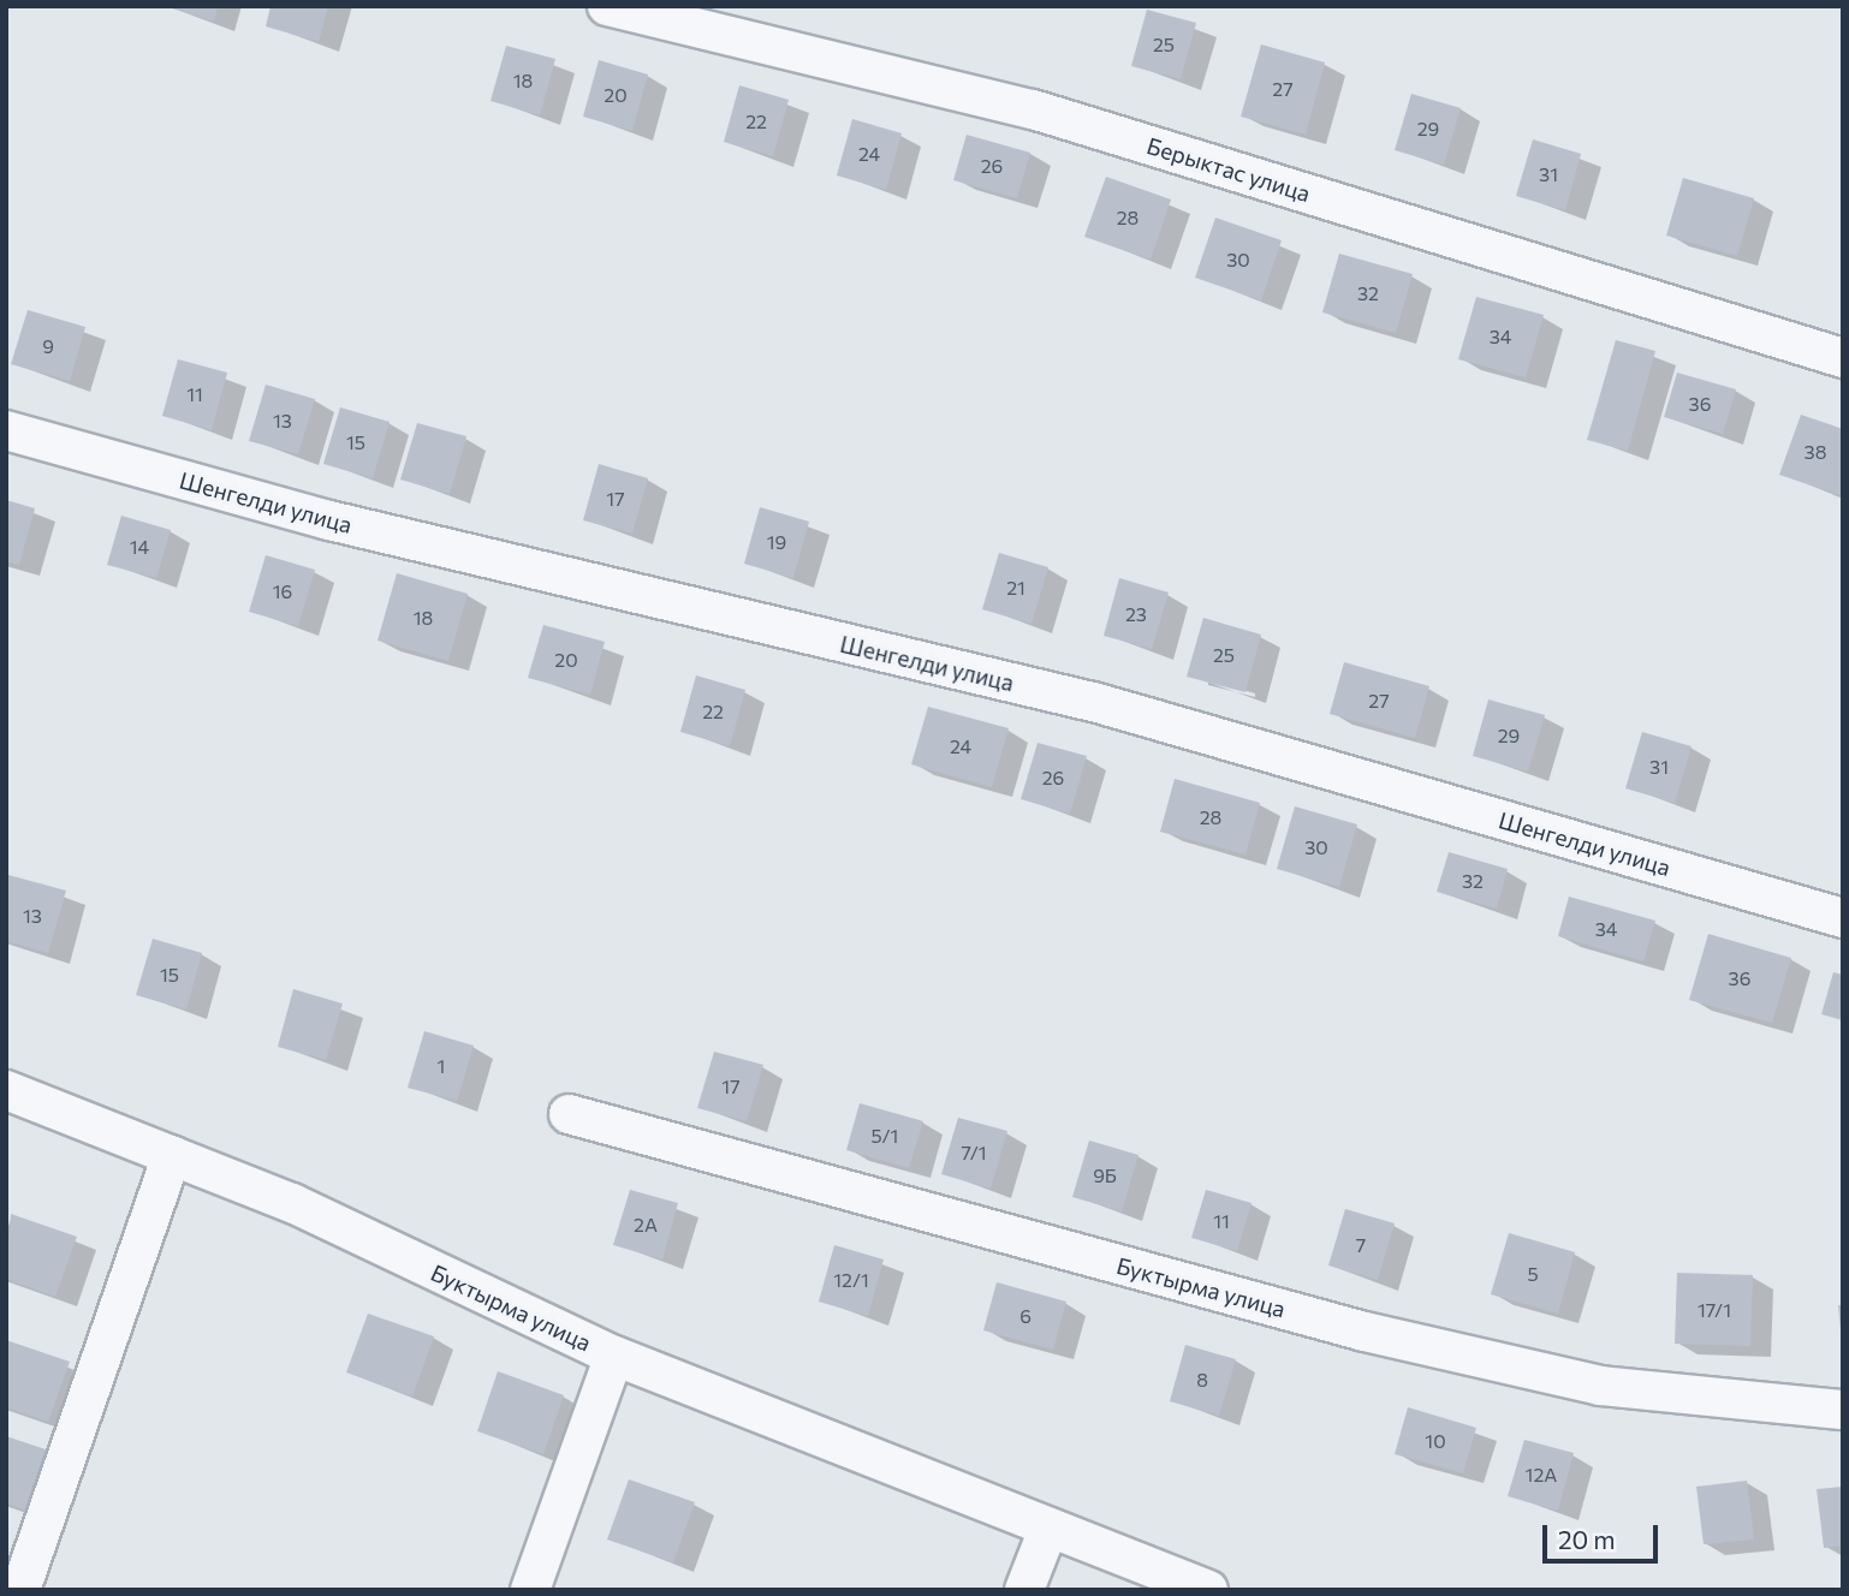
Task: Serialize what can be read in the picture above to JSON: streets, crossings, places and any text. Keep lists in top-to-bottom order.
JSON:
{
  "streets": {
    "street": ["Берыктас улица", "Шенгелди улица", "Буктырма улица"]
  },
  "house_numbers": [
    "25",
    "18",
    "27",
    "20",
    "22",
    "29",
    "24",
    "26",
    "31",
    "28",
    "30",
    "32",
    "34",
    "9",
    "11",
    "36",
    "13",
    "15",
    "38",
    "17",
    "19",
    "14",
    "21",
    "16",
    "23",
    "18",
    "25",
    "20",
    "27",
    "22",
    "29",
    "24",
    "31",
    "26",
    "28",
    "30",
    "32",
    "13",
    "34",
    "15",
    "36",
    "1",
    "17",
    "5/1",
    "7/1",
    "9Б",
    "11",
    "2А",
    "7",
    "5",
    "12/1",
    "17/1",
    "6",
    "8",
    "10",
    "12А"
  ],
  "scale_bar": "20 m"
}
